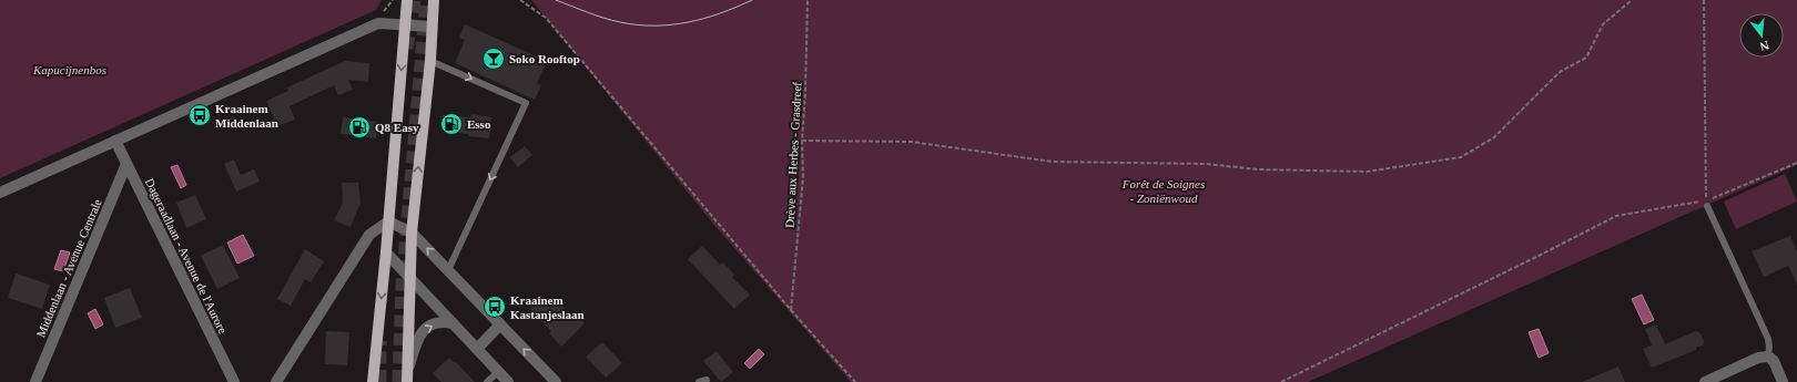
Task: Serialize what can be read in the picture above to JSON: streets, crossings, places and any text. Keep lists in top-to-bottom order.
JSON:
{
  "streets": {
    "street": ["Dageraadlaan - Avenue de l'Aurore", "Middenlaan - Avenue Centrale"],
    "path": ["Drève aux Herbes - Grasdreef"]
  },
  "crossings": [
    ["Dageraadlaan - Avenue de l'Aurore", "Middenlaan - Avenue Centrale"]
  ],
  "parks": ["Kapucijnenbos", "Forêt de Soignes - Zoniënwoud"],
  "places": {
    "bar": ["Soko Rooftop"],
    "bus stop": ["Kraainem Middenlaan", "Kraainem Kastanjeslaan"],
    "fuel station": ["Esso", "Q8 Easy"]
  },
  "north": "bottom"
}
